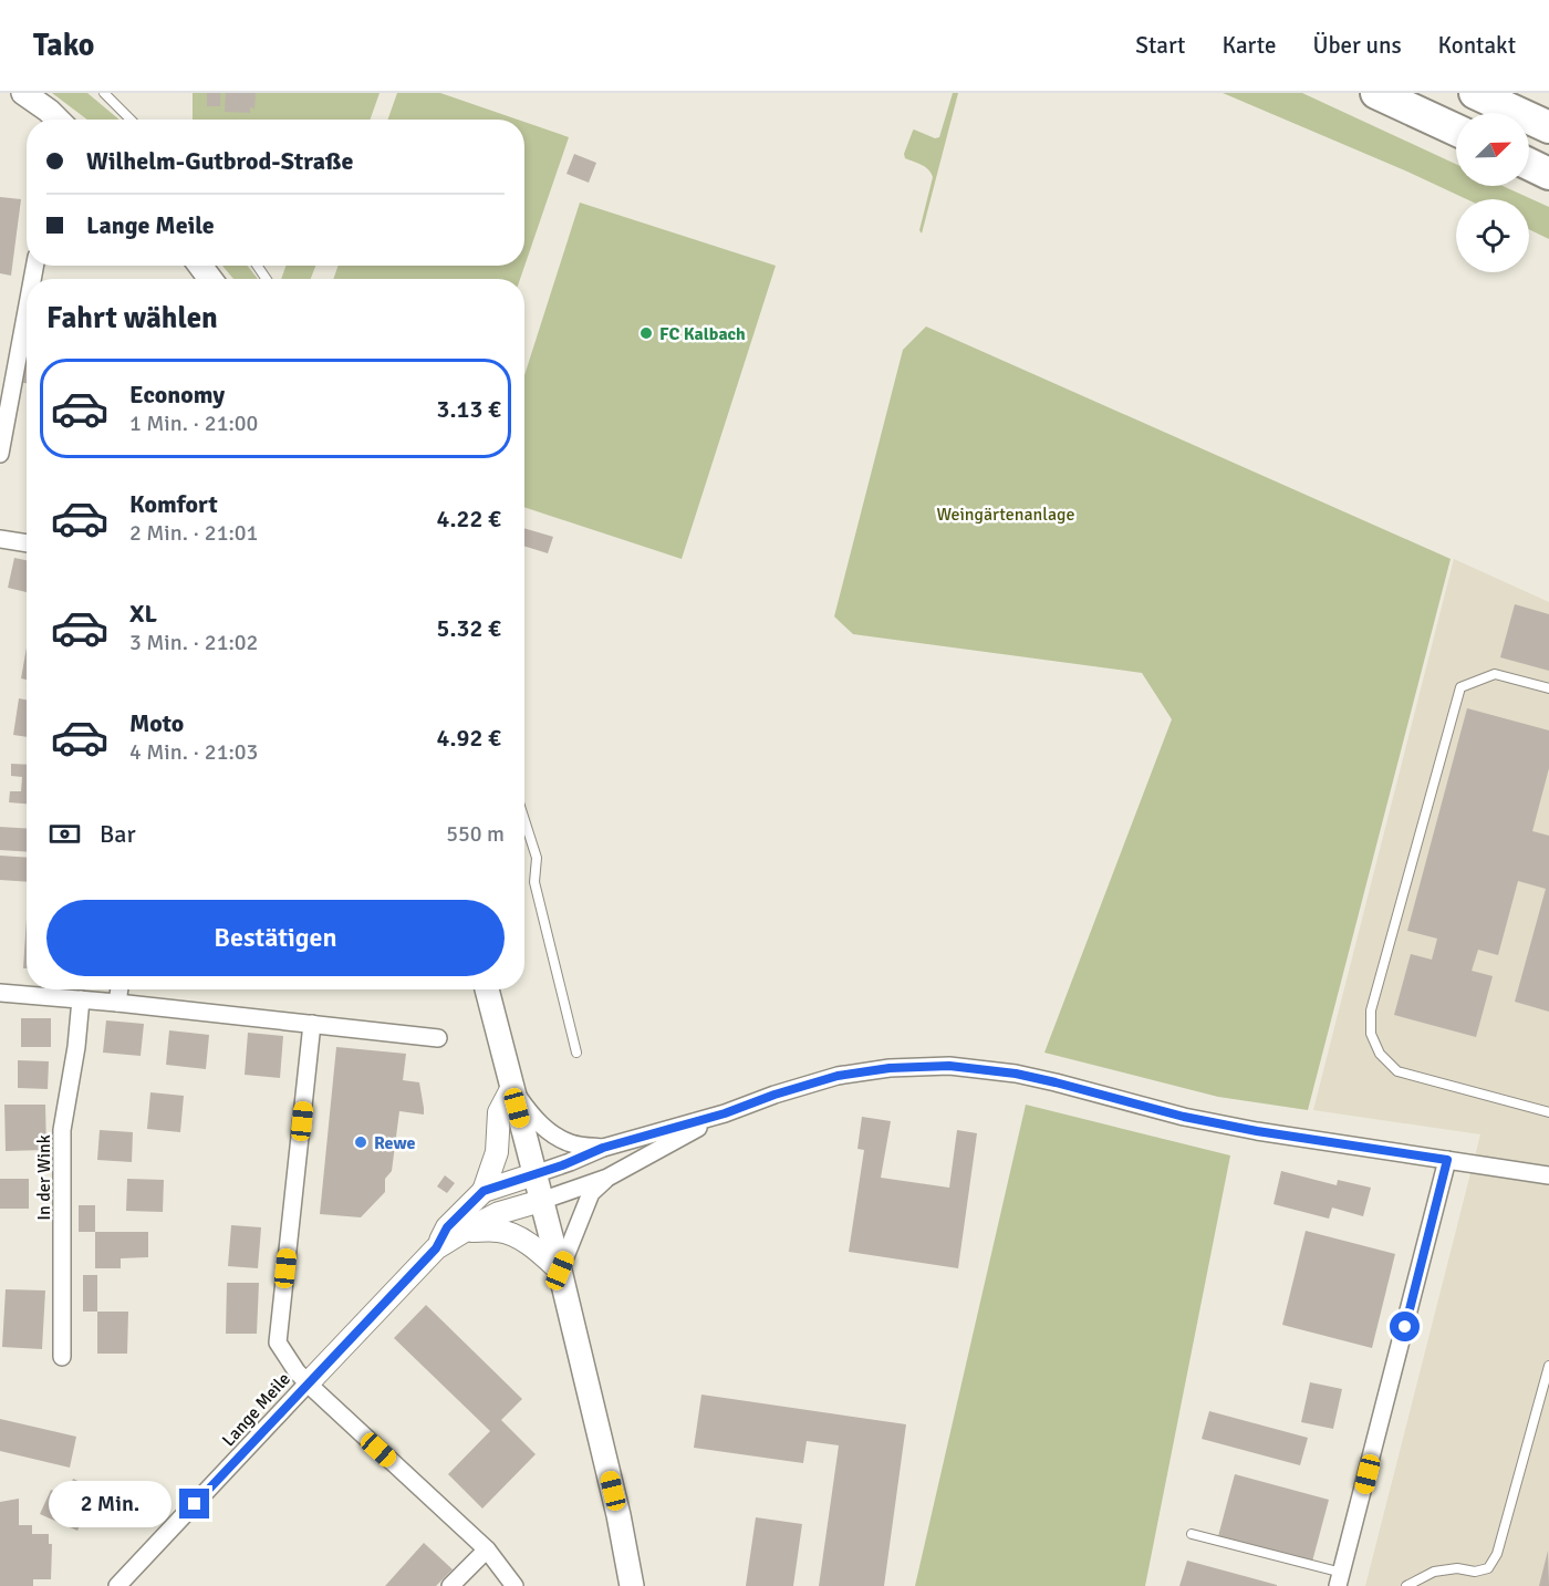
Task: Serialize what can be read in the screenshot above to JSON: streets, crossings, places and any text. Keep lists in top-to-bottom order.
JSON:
{
  "streets": {
    "street": ["In der Wink", "Lange Meile"]
  },
  "parks": ["Weingärtenanlage"],
  "places": ["FC Kalbach", "Rewe"],
  "north": "top right",
  "page": {
    "header": "Tako",
    "nav": [
      "Start",
      "Karte",
      "Über uns",
      "Kontakt"
    ],
    "banner": ["Wilhelm-Gutbrod-Straße", "Lange Meile"],
    "heading": "Fahrt wählen",
    "list": [
      {
        "name": "Economy",
        "note": "1 Min. · 21:00",
        "value": "3.13 €"
      },
      {
        "name": "Komfort",
        "note": "2 Min. · 21:01",
        "value": "4.22 €"
      },
      {
        "name": "XL",
        "note": "3 Min. · 21:02",
        "value": "5.32 €"
      },
      {
        "name": "Moto",
        "note": "4 Min. · 21:03",
        "value": "4.92 €"
      }
    ],
    "pay": ["Bar", "550 m"],
    "buttons": "Bestätigen",
    "bubble": "2 Min."
  }
}
